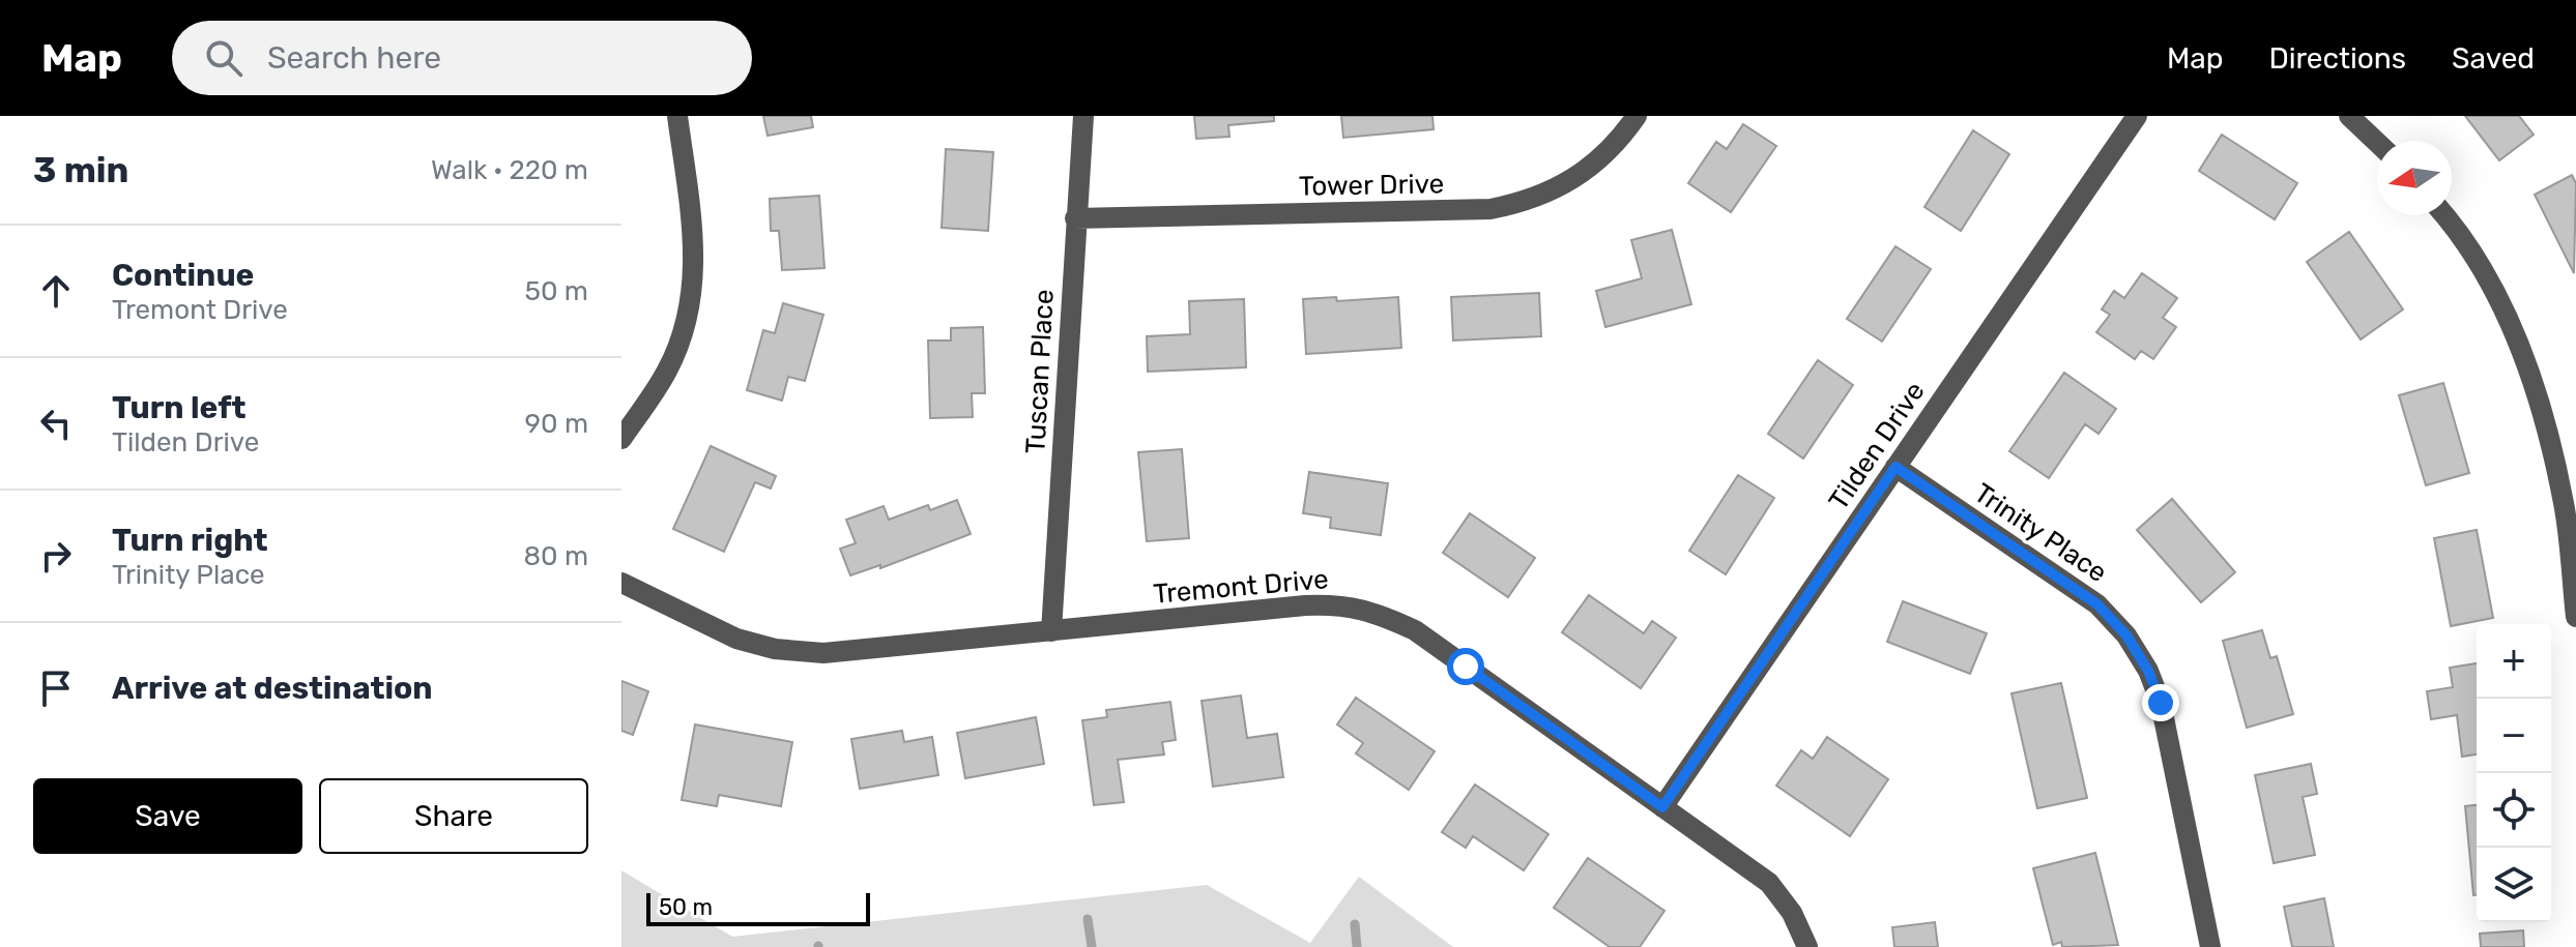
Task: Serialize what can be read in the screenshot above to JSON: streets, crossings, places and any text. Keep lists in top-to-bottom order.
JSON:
{
  "streets": {
    "street": [
      "Tower Drive",
      "Tuscan Place",
      "Tilden Drive",
      "Trinity Place",
      "Tremont Drive"
    ]
  },
  "crossings": [
    ["Tower Drive", "Tuscan Place"],
    ["Tuscan Place", "Tremont Drive"],
    ["Tilden Drive", "Trinity Place"],
    ["Tilden Drive", "Tremont Drive"]
  ],
  "scale_bar": "50 m",
  "north": "left",
  "page": {
    "header": "Map",
    "search": "Search here",
    "nav": ["Map", "Directions", "Saved"],
    "heading": ["3 min", "Walk · 220 m"],
    "list": [
      ["Continue", "Tremont Drive", "50 m"],
      ["Turn left", "Tilden Drive", "90 m"],
      ["Turn right", "Trinity Place", "80 m"],
      "Arrive at destination"
    ],
    "map_buttons": ["+", "−"],
    "buttons": ["Save", "Share"],
    "scale": "50 m"
  }
}
